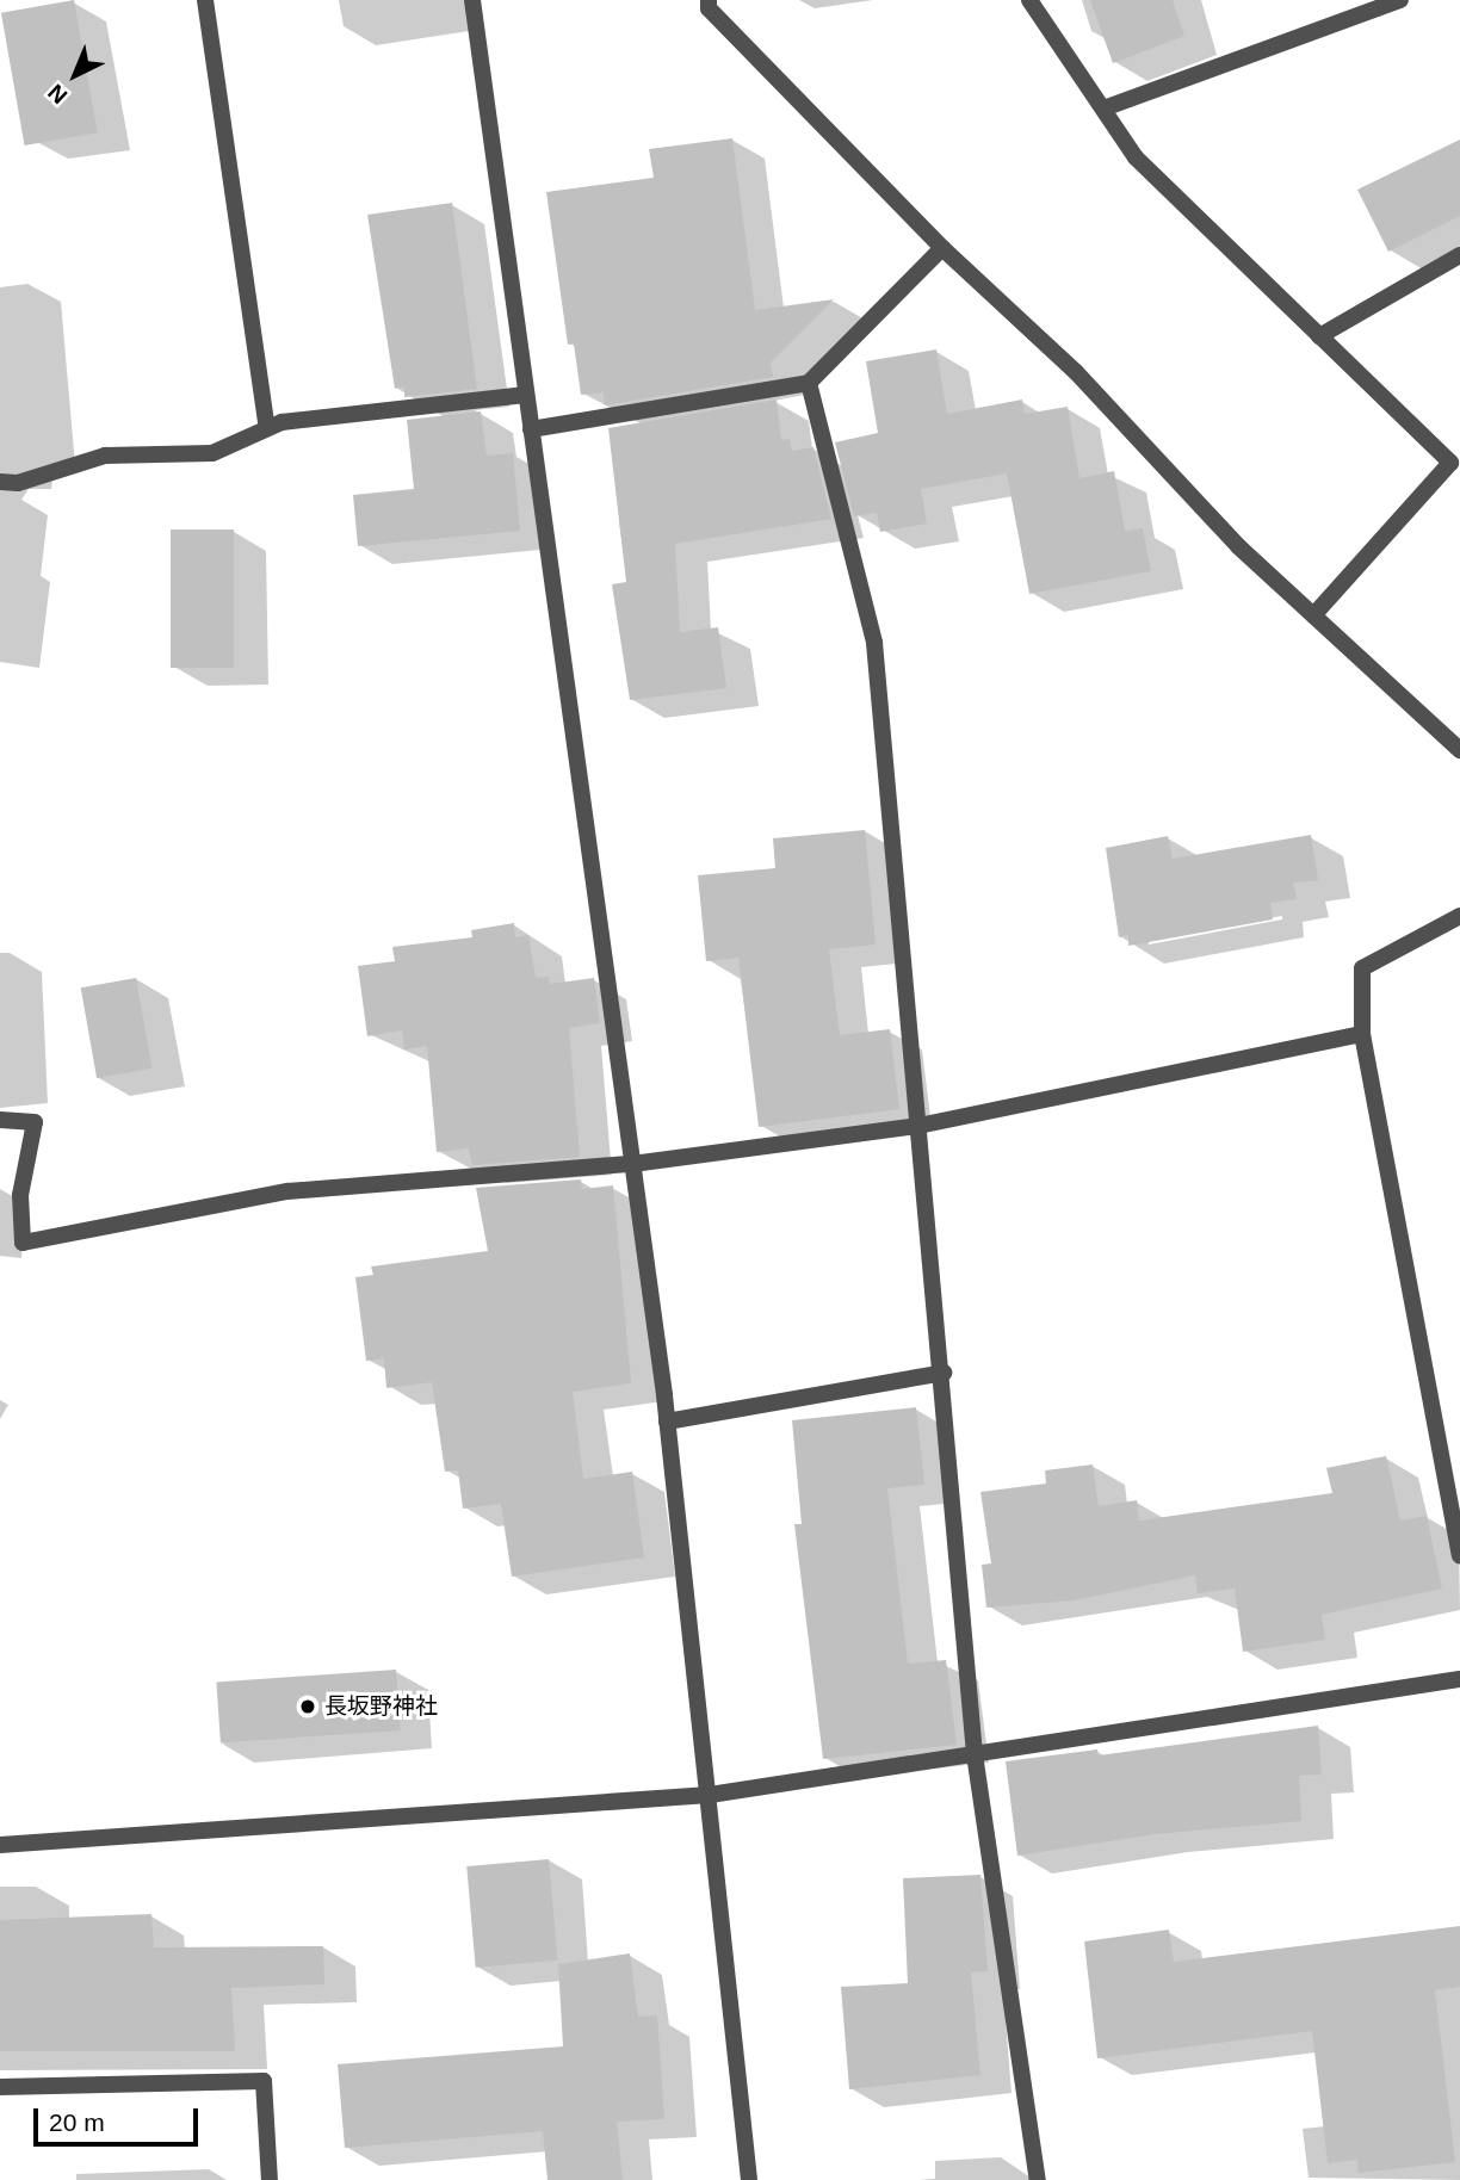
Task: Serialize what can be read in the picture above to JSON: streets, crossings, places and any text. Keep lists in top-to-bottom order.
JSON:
{
  "places": ["長坂野神社"],
  "scale_bar": "20 m",
  "north": "bottom left"
}
